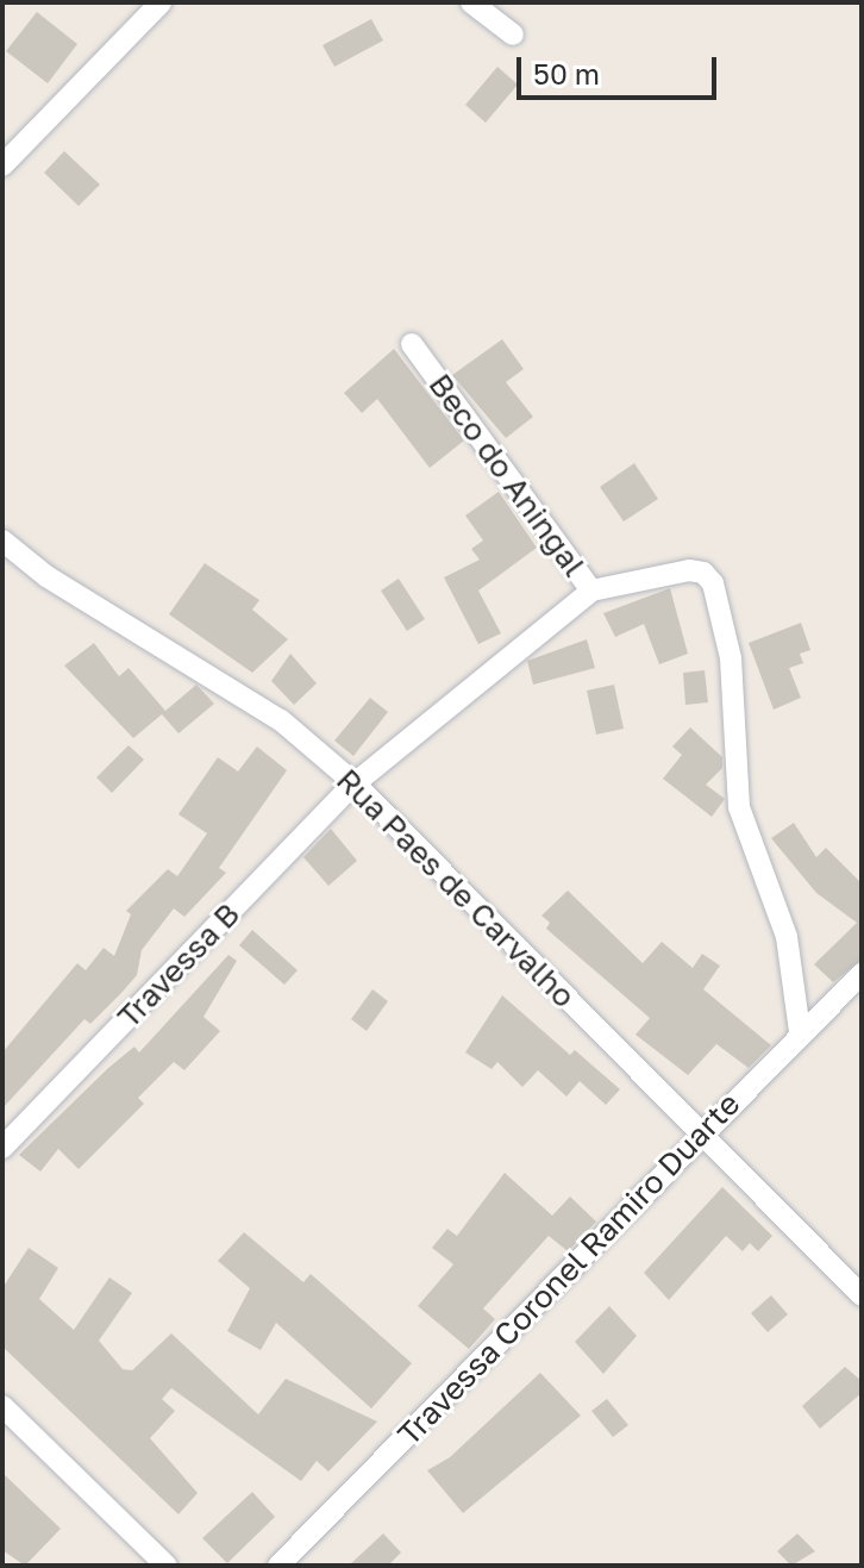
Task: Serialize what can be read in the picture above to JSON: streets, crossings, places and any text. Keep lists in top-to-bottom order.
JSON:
{
  "streets": {
    "street": [
      "Beco do Aningal",
      "Rua Paes de Carvalho",
      "Travessa B",
      "Travessa Coronel Ramiro Duarte"
    ]
  },
  "crossings": [
    ["Beco do Aningal", "Travessa B"],
    ["Beco do Aningal", "Travessa Coronel Ramiro Duarte"],
    ["Rua Paes de Carvalho", "Travessa B"],
    ["Rua Paes de Carvalho", "Travessa Coronel Ramiro Duarte"]
  ],
  "scale_bar": "50 m"
}
